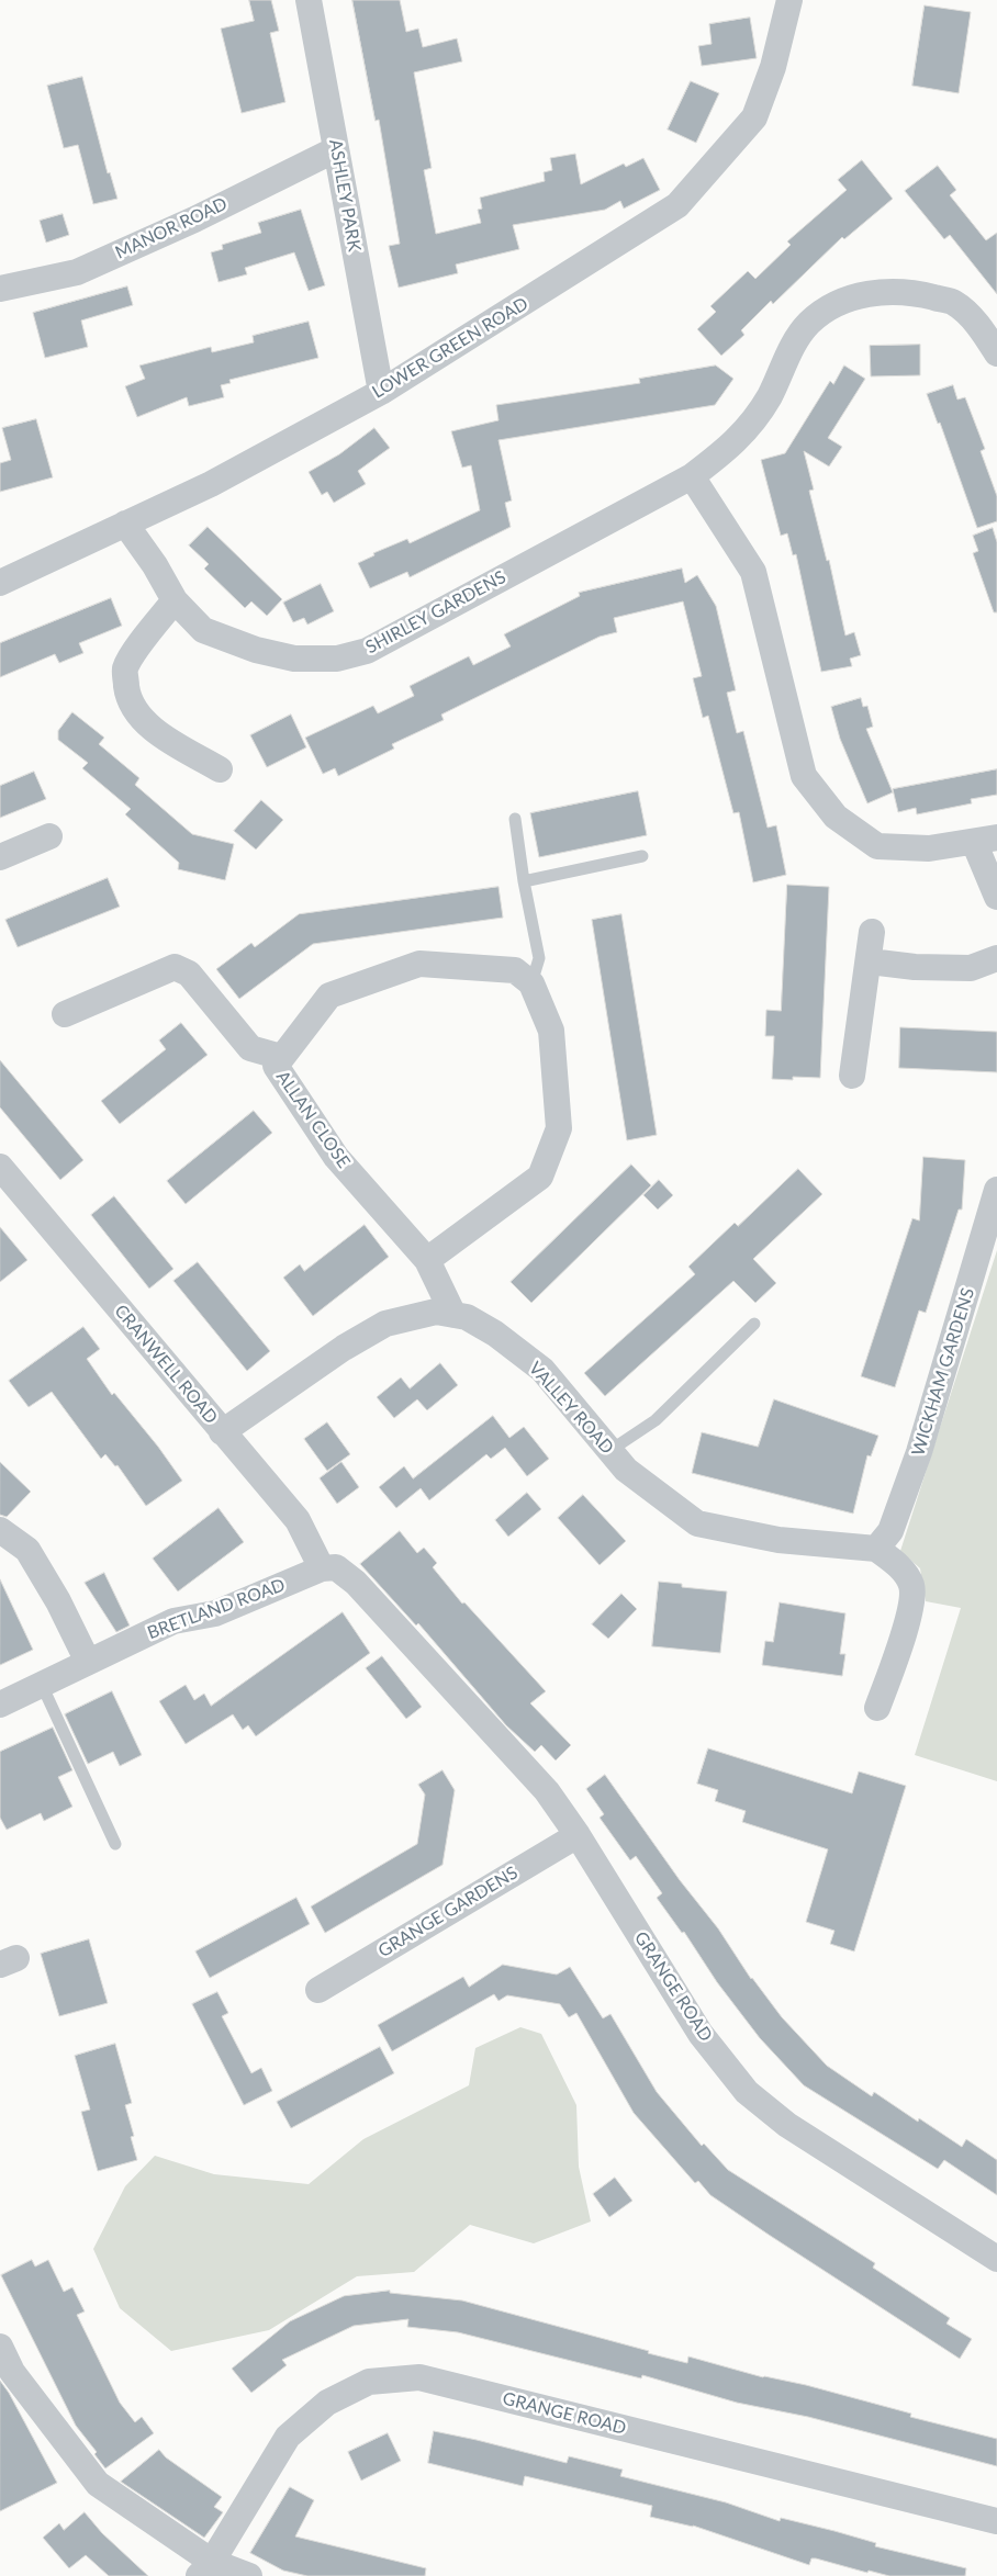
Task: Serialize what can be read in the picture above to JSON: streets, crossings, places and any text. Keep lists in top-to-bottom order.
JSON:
{
  "streets": {
    "street": [
      "ASHLEY PARK",
      "MANOR ROAD",
      "LOWER GREEN ROAD",
      "SHIRLEY GARDENS",
      "ALLAN CLOSE",
      "CRANWELL ROAD",
      "WICKHAM GARDENS",
      "VALLEY ROAD",
      "BRETLAND ROAD",
      "GRANGE GARDENS",
      "GRANGE ROAD"
    ]
  },
  "crossings": [
    ["ASHLEY PARK", "MANOR ROAD"],
    ["ASHLEY PARK", "LOWER GREEN ROAD"],
    ["LOWER GREEN ROAD", "SHIRLEY GARDENS"],
    ["ALLAN CLOSE", "VALLEY ROAD"],
    ["CRANWELL ROAD", "VALLEY ROAD"],
    ["CRANWELL ROAD", "BRETLAND ROAD"],
    ["CRANWELL ROAD", "GRANGE ROAD"],
    ["WICKHAM GARDENS", "VALLEY ROAD"],
    ["BRETLAND ROAD", "GRANGE ROAD"],
    ["GRANGE GARDENS", "GRANGE ROAD"]
  ]
}
